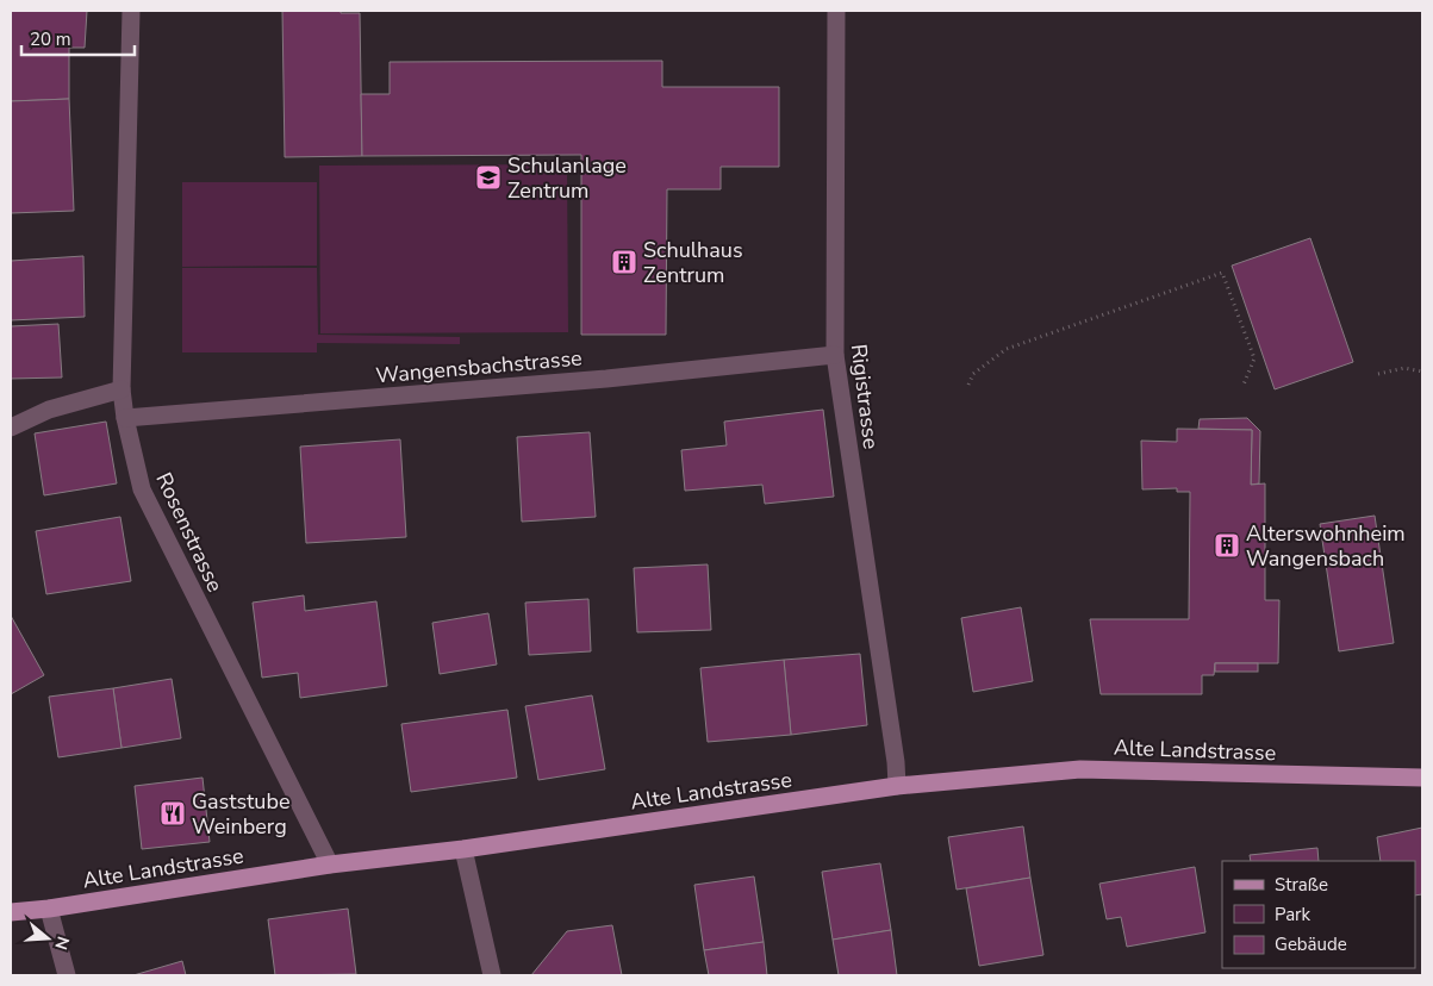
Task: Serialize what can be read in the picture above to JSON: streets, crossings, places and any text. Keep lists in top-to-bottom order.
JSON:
{
  "streets": {
    "main road": ["Alte Landstrasse"],
    "street": ["Wangensbachstrasse", "Rigistrasse", "Rosenstrasse"]
  },
  "crossings": [
    ["Wangensbachstrasse", "Rigistrasse"],
    ["Wangensbachstrasse", "Rosenstrasse"],
    ["Rigistrasse", "Alte Landstrasse"],
    ["Rosenstrasse", "Alte Landstrasse"]
  ],
  "places": {
    "school or university": ["Schulanlage Zentrum"],
    "building": ["Schulhaus Zentrum", "Alterswohnheim Wangensbach"],
    "restaurant": ["Gaststube Weinberg"]
  },
  "legend": ["Straße", "Park", "Gebäude"],
  "scale_bar": "20 m",
  "north": "right"
}
